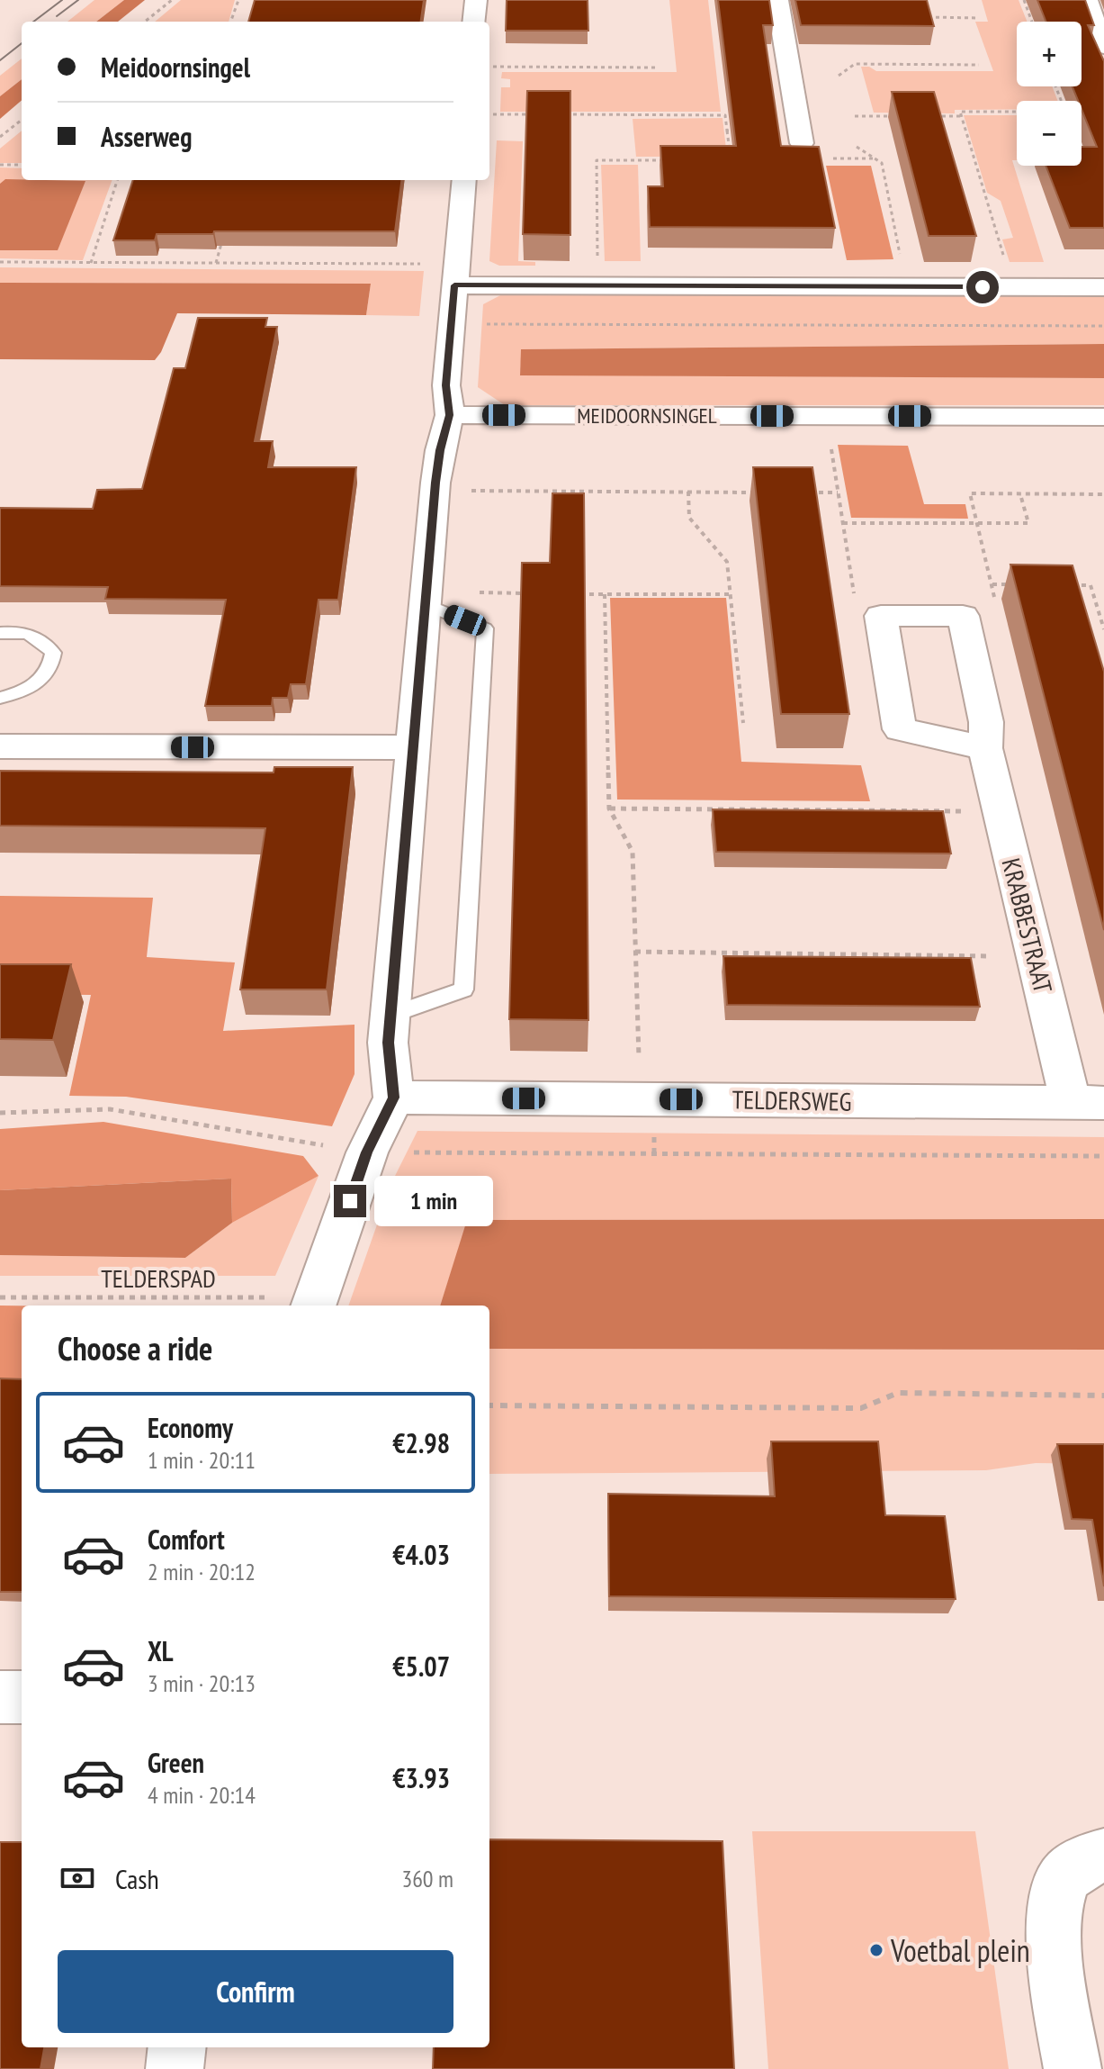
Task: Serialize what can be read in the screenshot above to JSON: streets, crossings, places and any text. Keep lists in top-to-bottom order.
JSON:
{
  "streets": {
    "street": ["MEIDOORNSINGEL", "KRABBESTRAAT", "TELDERSWEG"],
    "path": ["TELDERSPAD"]
  },
  "crossings": [
    ["KRABBESTRAAT", "TELDERSWEG"]
  ],
  "places": ["Voetbal plein"],
  "page": {
    "map_buttons": ["+", "−"],
    "banner": ["Meidoornsingel", "Asserweg"],
    "bubble": "1 min",
    "heading": "Choose a ride",
    "list": [
      {
        "name": "Economy",
        "note": "1 min · 20:11",
        "value": "€2.98"
      },
      {
        "name": "Comfort",
        "note": "2 min · 20:12",
        "value": "€4.03"
      },
      {
        "name": "XL",
        "note": "3 min · 20:13",
        "value": "€5.07"
      },
      {
        "name": "Green",
        "note": "4 min · 20:14",
        "value": "€3.93"
      }
    ],
    "pay": ["Cash", "360 m"],
    "buttons": "Confirm"
  }
}
